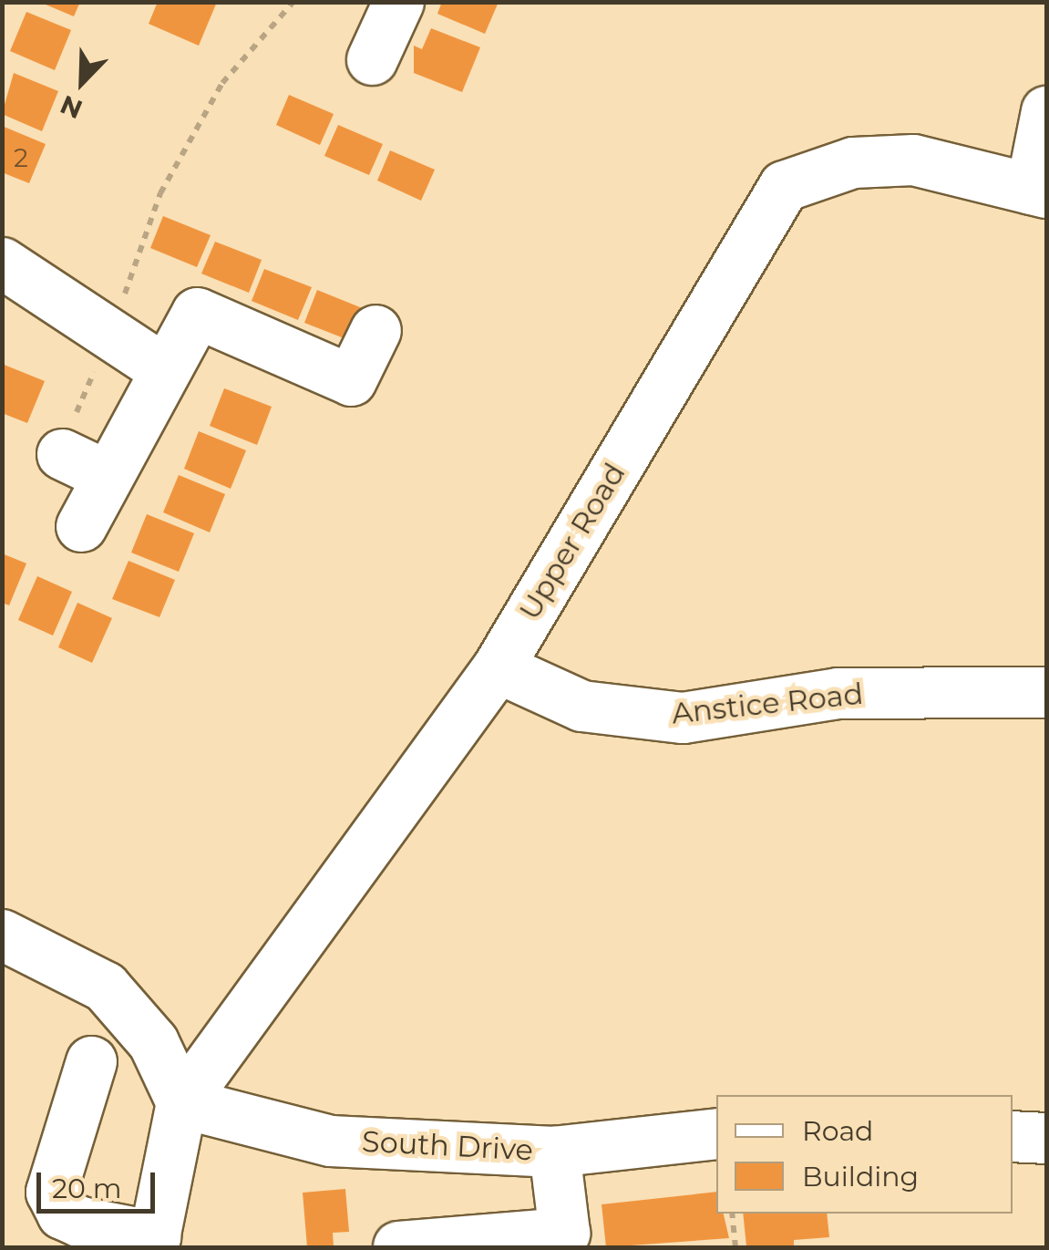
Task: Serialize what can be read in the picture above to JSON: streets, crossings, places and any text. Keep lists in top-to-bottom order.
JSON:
{
  "streets": {
    "street": ["Upper Road", "Anstice Road", "South Drive"]
  },
  "crossings": [
    ["Upper Road", "Anstice Road"],
    ["Upper Road", "South Drive"]
  ],
  "house_numbers": ["2"],
  "legend": ["Road", "Building"],
  "scale_bar": "20 m",
  "north": "bottom left"
}
